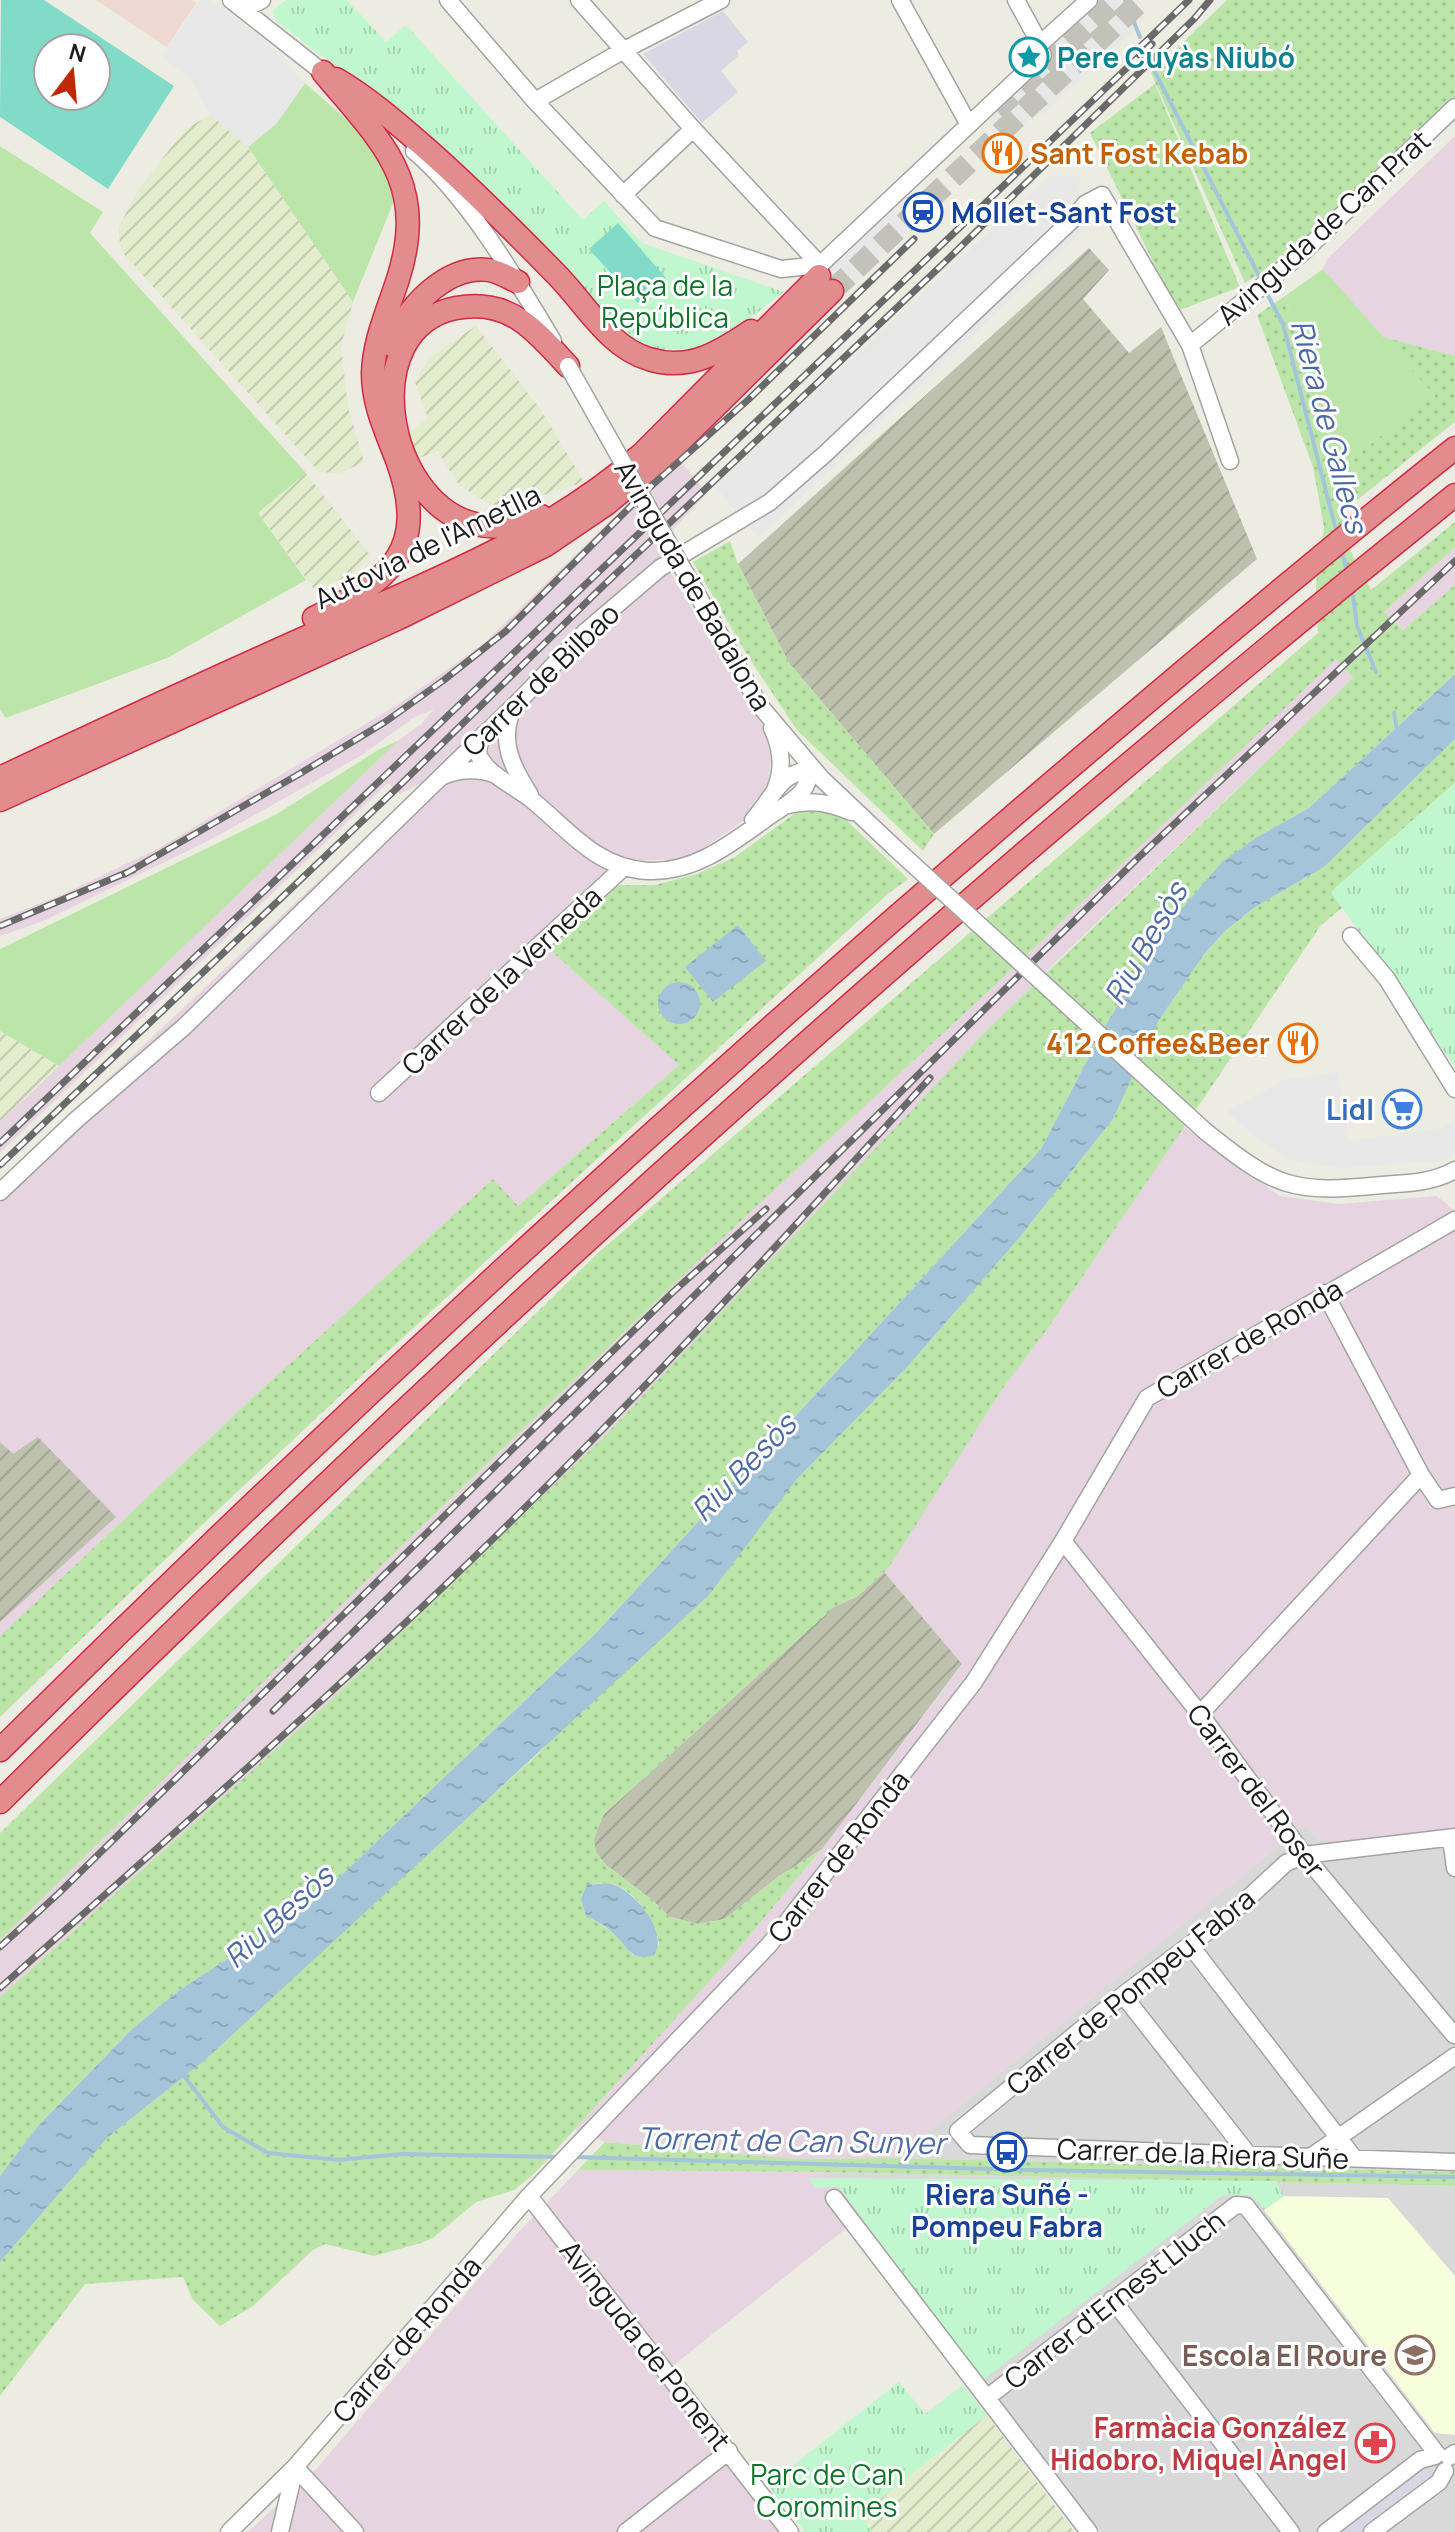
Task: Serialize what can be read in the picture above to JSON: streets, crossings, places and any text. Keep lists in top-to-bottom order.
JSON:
{
  "streets": {
    "highway": ["Autovia de l'Ametlla"],
    "street": [
      "Avinguda de Can Prat",
      "Avinguda de Badalona",
      "Carrer de Bilbao",
      "Carrer de la Verneda",
      "Carrer de Ronda",
      "Carrer del Roser",
      "Carrer de Pompeu Fabra",
      "Carrer de la Riera Suñe",
      "Carrer d'Ernest Lluch",
      "Avinguda de Ponent"
    ]
  },
  "crossings": [
    ["Avinguda de Can Prat", "Carrer de Bilbao"],
    ["Carrer de Ronda", "Carrer del Roser"],
    ["Carrer de Ronda", "Avinguda de Ponent"],
    ["Carrer del Roser", "Carrer de Pompeu Fabra"],
    ["Carrer de Pompeu Fabra", "Carrer de la Riera Suñe"]
  ],
  "water": ["Riera de Gallecs", "Riu Besòs", "Torrent de Can Sunyer"],
  "parks": ["Plaça de la República", "Parc de Can Coromines"],
  "places": {
    "place": ["Pere Cuyàs Niubó"],
    "restaurant": ["Sant Fost Kebab", "412 Coffee&Beer"],
    "station": ["Mollet-Sant Fost"],
    "supermarket": ["Lidl"],
    "bus stop": ["Riera Suñé - Pompeu Fabra"],
    "school or university": ["Escola El Roure"],
    "pharmacy": ["Farmàcia González Hidobro, Miquel Àngel"]
  },
  "north": "top"
}
